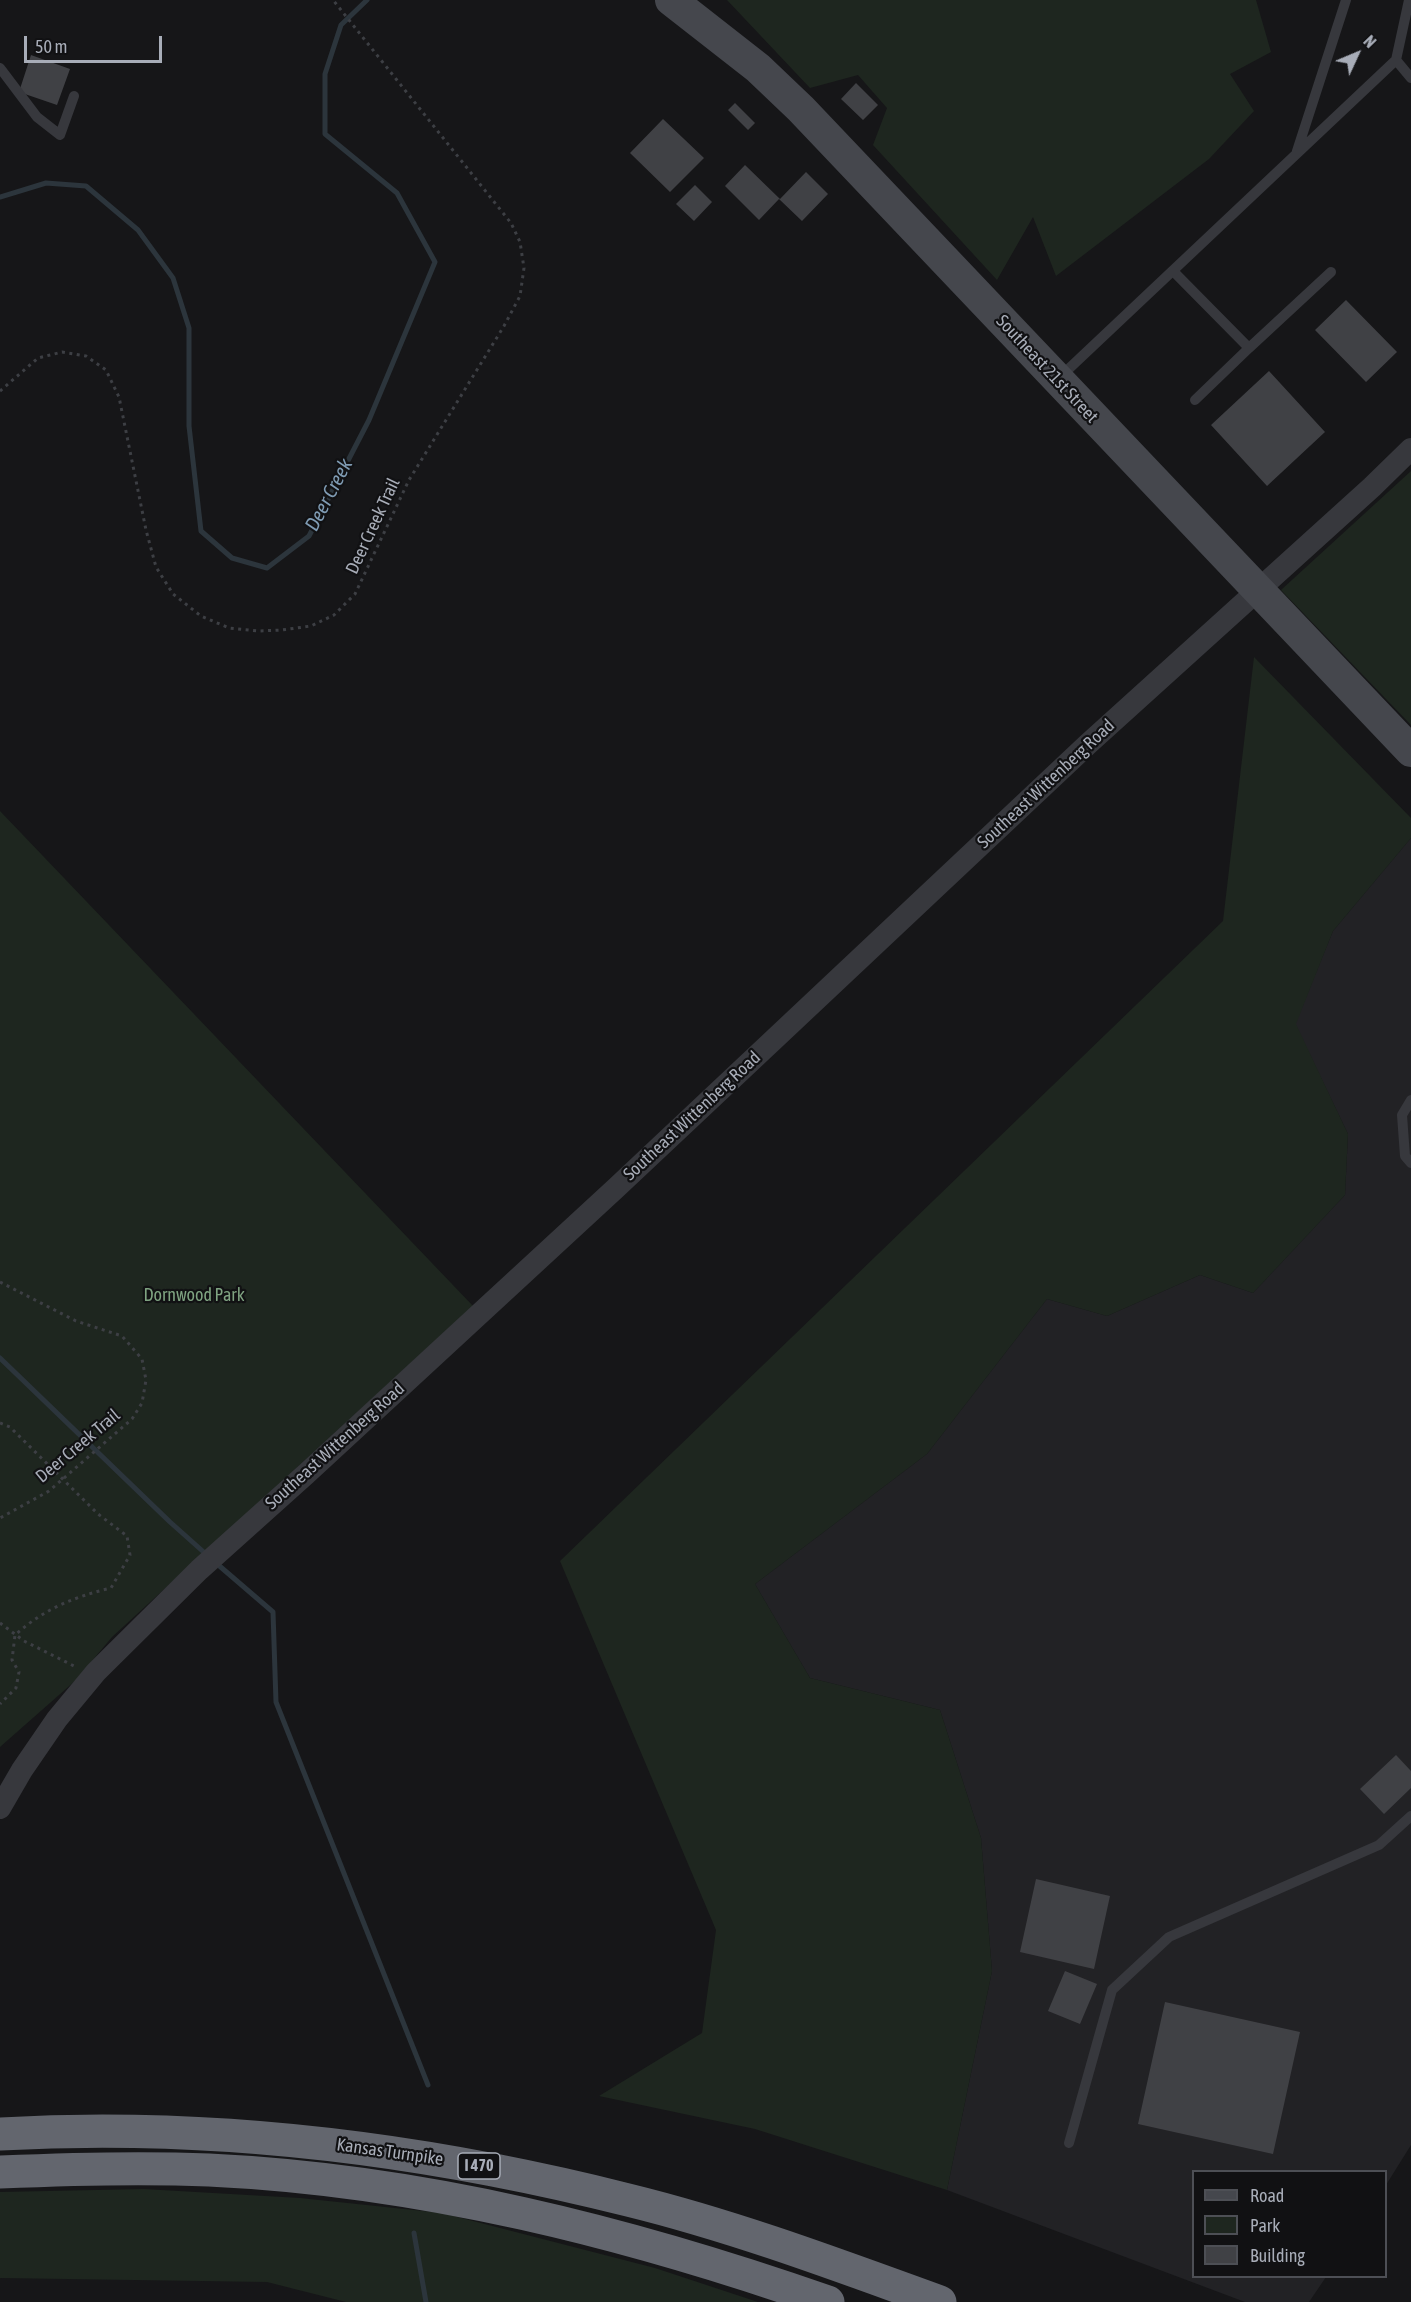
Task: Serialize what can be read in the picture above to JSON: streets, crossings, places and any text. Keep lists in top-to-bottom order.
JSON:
{
  "streets": {
    "highway": ["Kansas Turnpike", "I 470"],
    "street": ["Southeast 21st Street", "Southeast Wittenberg Road"],
    "path": ["Deer Creek Trail"]
  },
  "crossings": [
    ["Southeast 21st Street", "Southeast Wittenberg Road"]
  ],
  "water": ["Deer Creek"],
  "parks": ["Dornwood Park"],
  "legend": ["Road", "Park", "Building"],
  "scale_bar": "50 m",
  "north": "top right"
}
